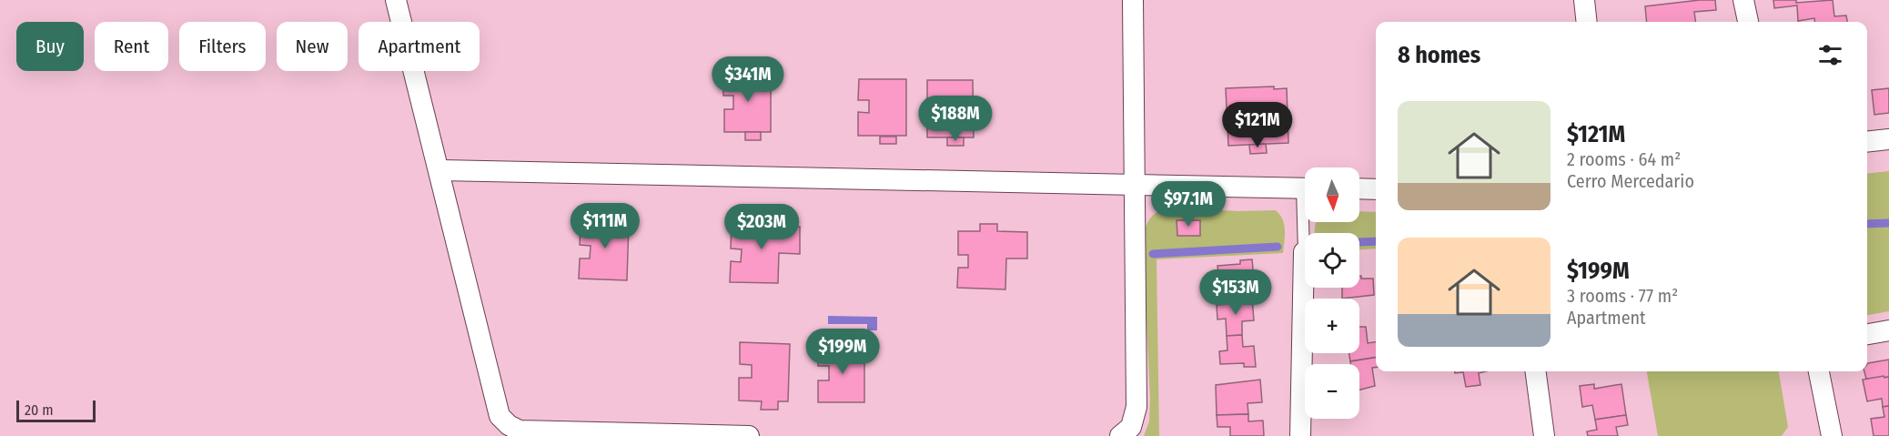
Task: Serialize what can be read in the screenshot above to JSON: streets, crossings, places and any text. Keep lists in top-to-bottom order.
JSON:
{
  "scale_bar": "20 m",
  "north": "bottom",
  "page": {
    "chip": [
      "Buy",
      "Rent",
      "Filters",
      "New",
      "Apartment"
    ],
    "heading": "8 homes",
    "price": [
      "$341M",
      "$188M",
      "$121M",
      "$97.1M",
      "$111M",
      "$203M",
      "$153M",
      "$199M"
    ],
    "list": [
      {
        "name": "$121M",
        "note": "2 rooms · 64 m² · Cerro Mercedario"
      },
      {
        "name": "$199M",
        "note": "3 rooms · 77 m² · Apartment"
      }
    ],
    "map_buttons": ["+", "−"],
    "scale": "20 m"
  }
}
